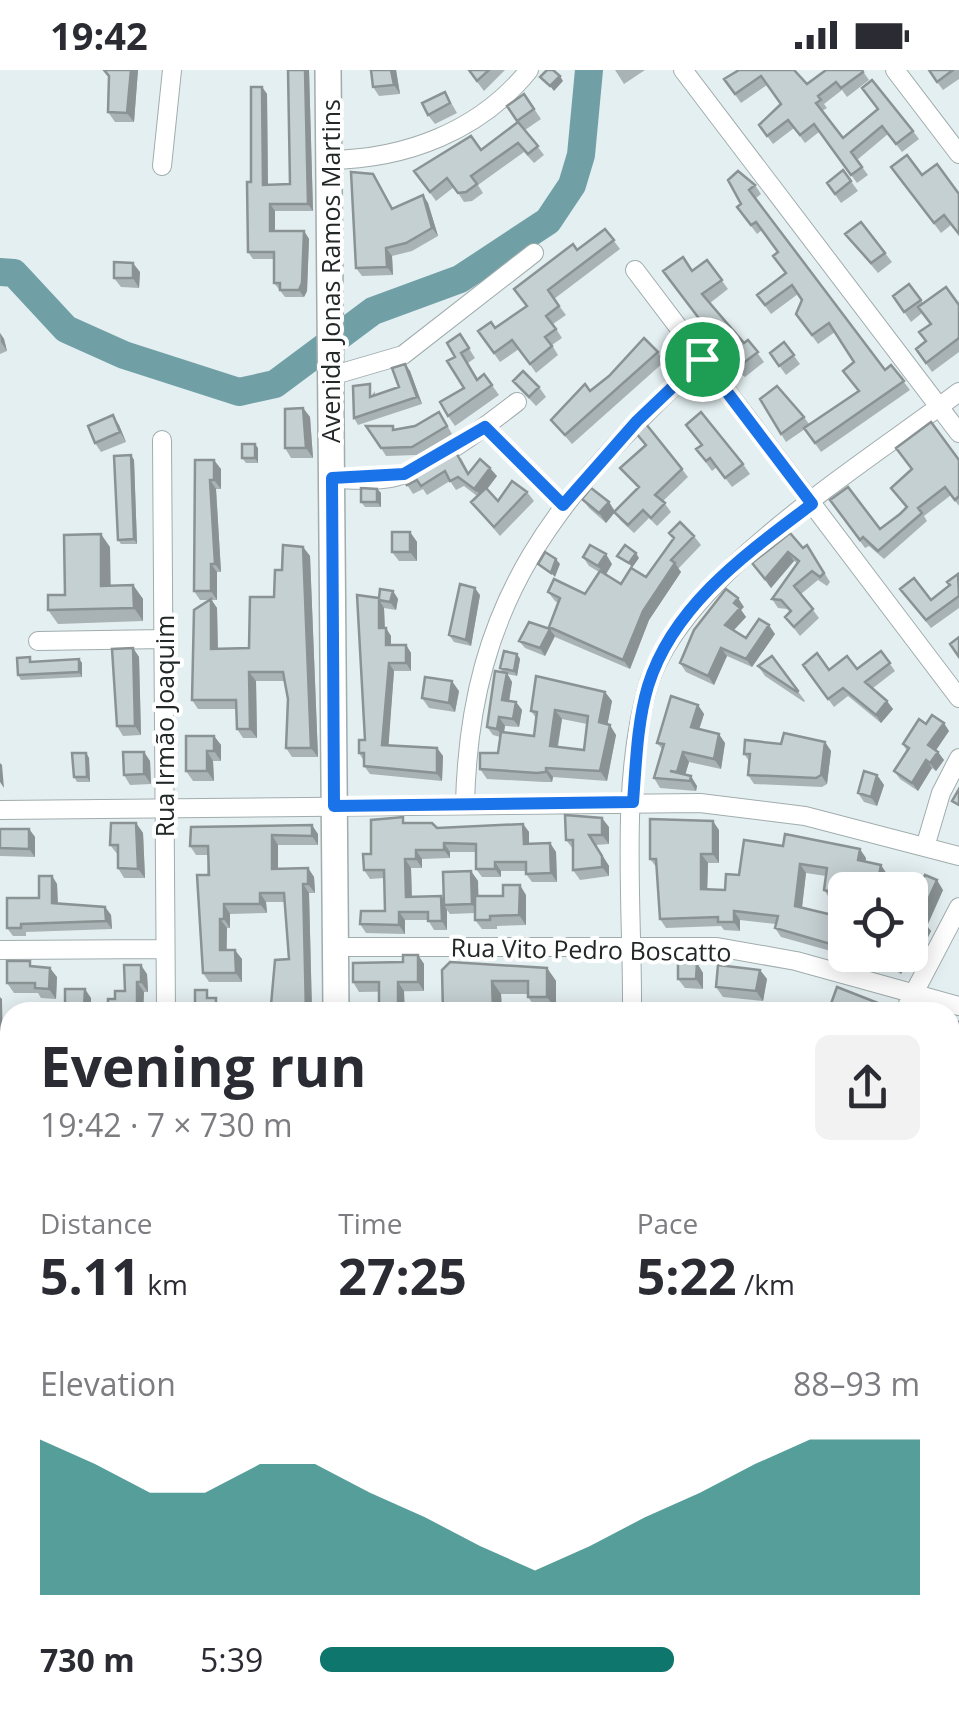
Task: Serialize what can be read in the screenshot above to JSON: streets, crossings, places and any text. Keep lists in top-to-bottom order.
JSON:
{
  "streets": {
    "main road": ["Avenida Jonas Ramos Martins"],
    "street": ["Rua Irmão Joaquim", "Rua Vito Pedro Boscatto"]
  },
  "crossings": [
    ["Avenida Jonas Ramos Martins", "Rua Vito Pedro Boscatto"]
  ],
  "page": {
    "status": "19:42",
    "heading": ["Evening run", "19:42 · 7 × 730 m"],
    "stats": [
      ["Distance", "5.11 km"],
      ["Time", "27:25"],
      ["Pace", "5:22 /km"]
    ],
    "chart": ["Elevation", "88–93 m"],
    "list": [
      {
        "name": "730 m",
        "note": "5:39"
      }
    ]
  }
}
